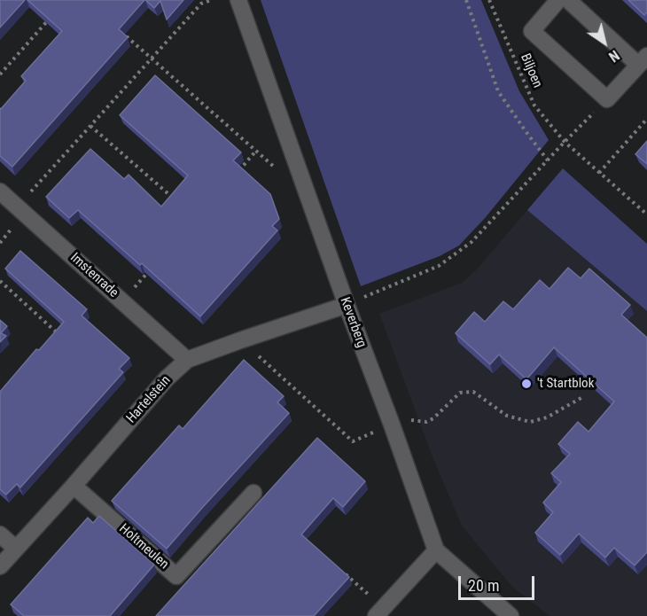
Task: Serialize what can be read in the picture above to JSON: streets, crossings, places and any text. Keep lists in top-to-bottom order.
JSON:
{
  "streets": {
    "street": [
      "Imstenrade",
      "Keverberg",
      "Hartelstein",
      "Holtmeulen"
    ],
    "path": ["Biljoen"]
  },
  "crossings": [
    ["Imstenrade", "Hartelstein"],
    ["Keverberg", "Hartelstein"],
    ["Hartelstein", "Holtmeulen"]
  ],
  "places": ["'t Startblok"],
  "scale_bar": "20 m",
  "north": "bottom right"
}
